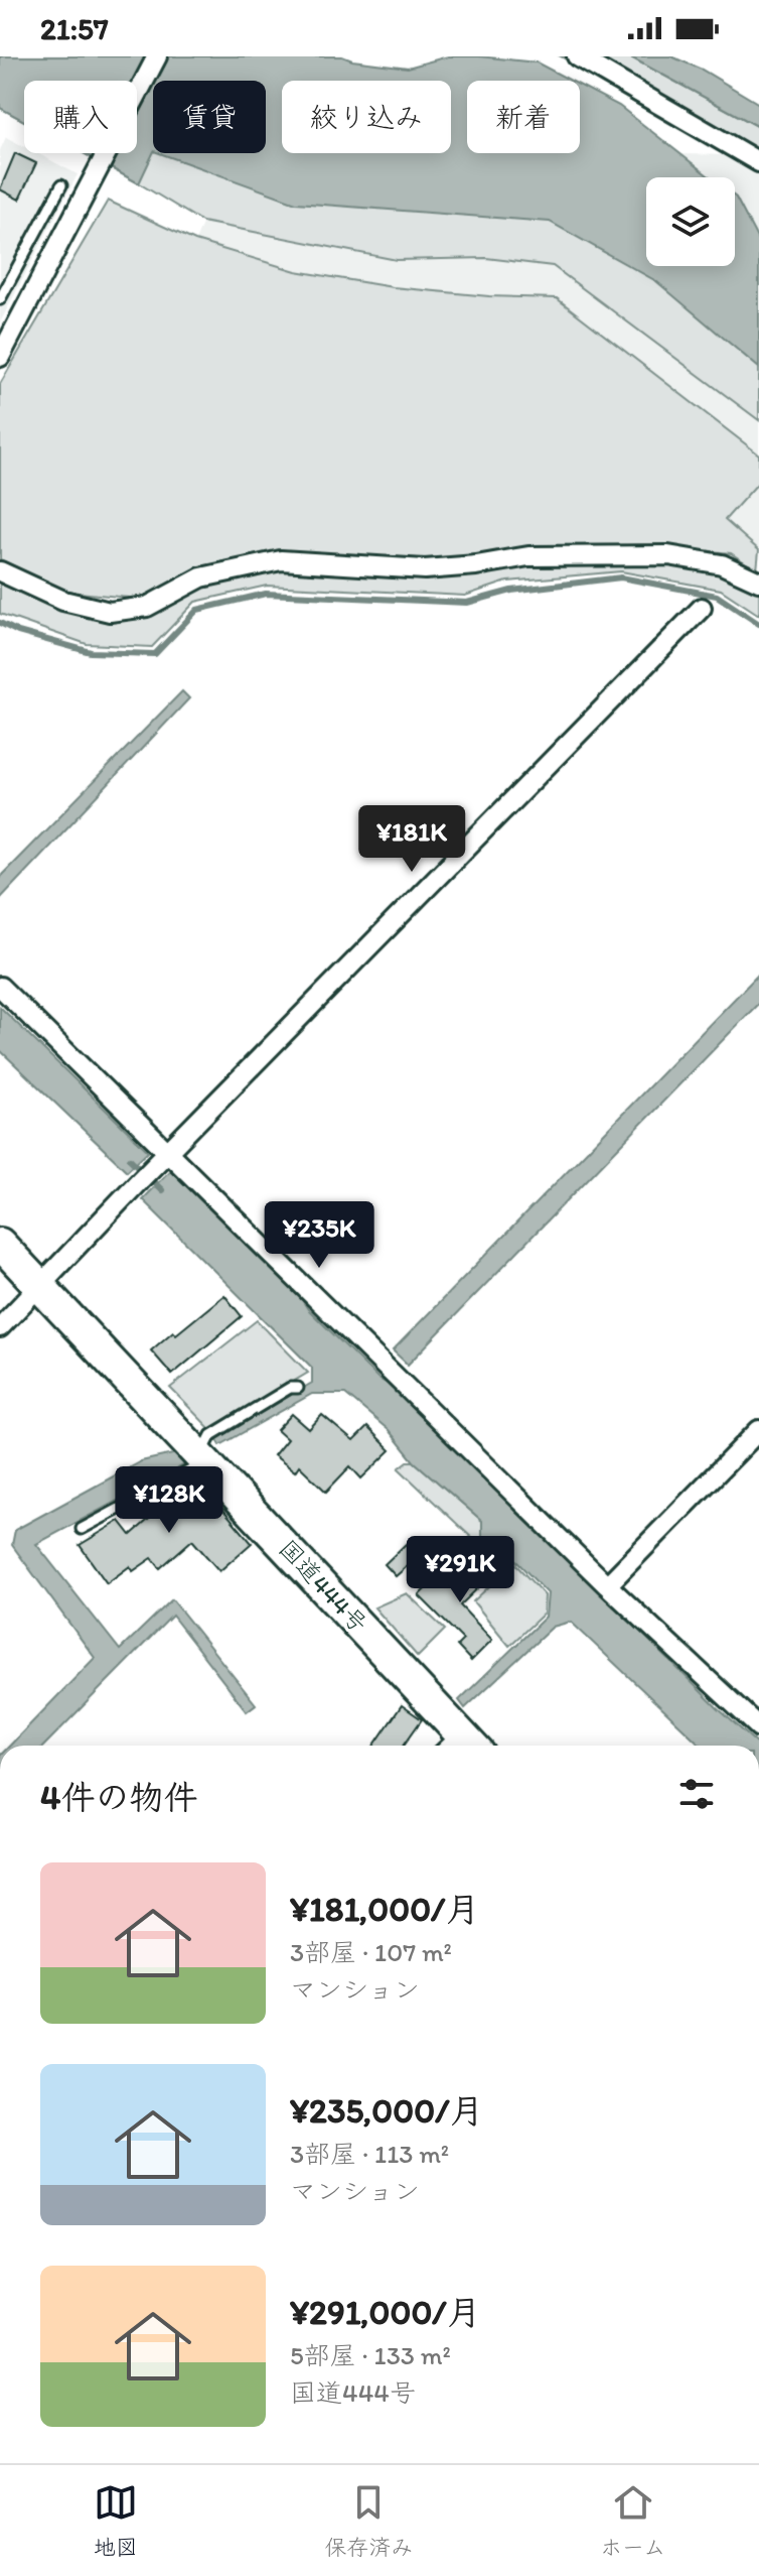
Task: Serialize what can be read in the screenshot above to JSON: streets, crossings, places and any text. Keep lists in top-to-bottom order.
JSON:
{
  "streets": {
    "highway": ["国道444号"]
  },
  "page": {
    "status": "21:57",
    "chip": [
      "購入",
      "賃貸",
      "絞り込み",
      "新着"
    ],
    "price": [
      "¥181K",
      "¥235K",
      "¥128K",
      "¥291K"
    ],
    "heading": "4件の物件",
    "list": [
      {
        "name": "¥181,000/月",
        "note": "3部屋 · 107 m² · マンション"
      },
      {
        "name": "¥235,000/月",
        "note": "3部屋 · 113 m² · マンション"
      },
      {
        "name": "¥291,000/月",
        "note": "5部屋 · 133 m² · 国道444号"
      }
    ],
    "tabs": ["地図", "保存済み", "ホーム"]
  }
}
